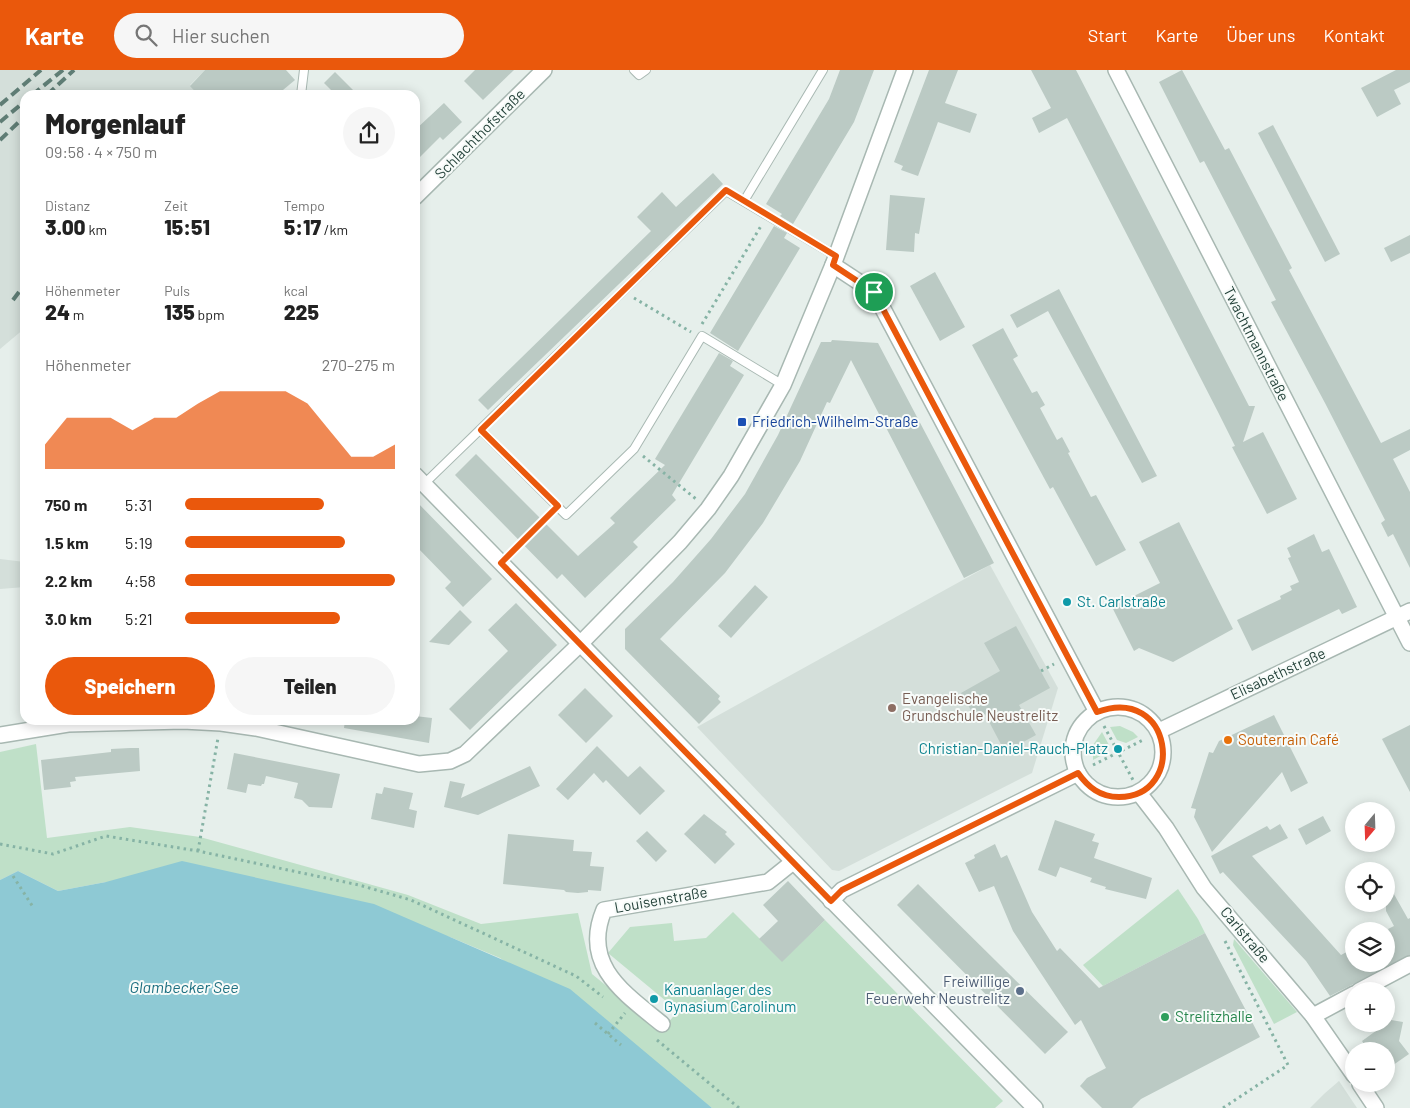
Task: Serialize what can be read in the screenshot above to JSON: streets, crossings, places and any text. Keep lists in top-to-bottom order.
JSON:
{
  "streets": {
    "street": [
      "Schlachthofstraße",
      "Twachtmannstraße",
      "Elisabethstraße",
      "Louisenstraße",
      "Carlstraße"
    ]
  },
  "crossings": [
    ["Twachtmannstraße", "Elisabethstraße"],
    ["Elisabethstraße", "Carlstraße"]
  ],
  "water": ["Glambecker See"],
  "places": {
    "transit": ["Friedrich-Wilhelm-Straße"],
    "other": [
      "St. Carlstraße",
      "Evangelische Grundschule Neustrelitz",
      "Souterrain Café",
      "Christian-Daniel-Rauch-Platz",
      "Freiwillige Feuerwehr Neustrelitz",
      "Kanuanlager des Gynasium Carolinum",
      "Strelitzhalle"
    ]
  },
  "north": "bottom",
  "page": {
    "header": "Karte",
    "search": "Hier suchen",
    "nav": [
      "Start",
      "Karte",
      "Über uns",
      "Kontakt"
    ],
    "heading": ["Morgenlauf", "09:58 · 4 × 750 m"],
    "stats": [
      ["Distanz", "3.00 km"],
      ["Zeit", "15:51"],
      ["Tempo", "5:17 /km"],
      ["Höhenmeter", "24 m"],
      ["Puls", "135 bpm"],
      ["kcal", "225"]
    ],
    "chart": ["Höhenmeter", "270–275 m"],
    "list": [
      {
        "name": "750 m",
        "note": "5:31"
      },
      {
        "name": "1.5 km",
        "note": "5:19"
      },
      {
        "name": "2.2 km",
        "note": "4:58"
      },
      {
        "name": "3.0 km",
        "note": "5:21"
      }
    ],
    "buttons": ["Speichern", "Teilen"],
    "map_buttons": ["+", "−"]
  }
}
